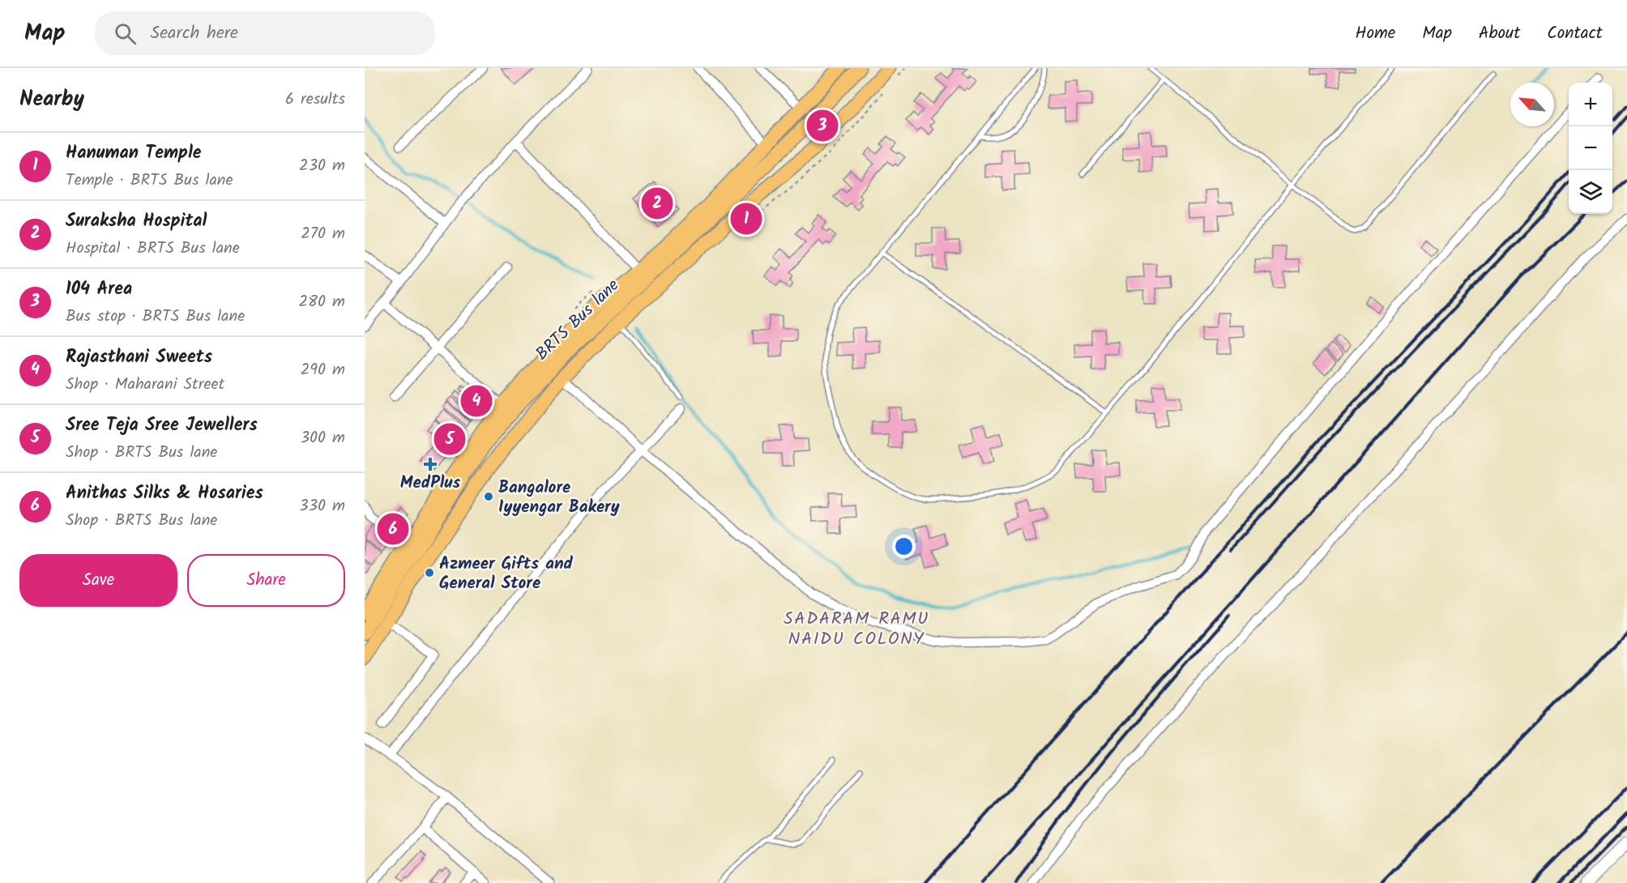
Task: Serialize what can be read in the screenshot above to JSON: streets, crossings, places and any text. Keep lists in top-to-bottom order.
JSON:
{
  "streets": {
    "main road": ["BRTS Bus lane"]
  },
  "districts": ["SADARAM RAMU NAIDU COLONY"],
  "places": {
    "health": ["MedPlus"],
    "other": ["Bangalore Iyyengar Bakery", "Azmeer Gifts and General Store"]
  },
  "north": "top left",
  "page": {
    "header": "Map",
    "search": "Search here",
    "nav": [
      "Home",
      "Map",
      "About",
      "Contact"
    ],
    "heading": ["Nearby", "6 results"],
    "map_buttons": ["+", "−"],
    "pins": [
      "3",
      "2",
      "1",
      "4",
      "5",
      "6"
    ],
    "list": [
      {
        "mark": "1",
        "name": "Hanuman Temple",
        "note": "Temple · BRTS Bus lane",
        "value": "230 m"
      },
      {
        "mark": "2",
        "name": "Suraksha Hospital",
        "note": "Hospital · BRTS Bus lane",
        "value": "270 m"
      },
      {
        "mark": "3",
        "name": "104 Area",
        "note": "Bus stop · BRTS Bus lane",
        "value": "280 m"
      },
      {
        "mark": "4",
        "name": "Rajasthani Sweets",
        "note": "Shop · Maharani Street",
        "value": "290 m"
      },
      {
        "mark": "5",
        "name": "Sree Teja Sree Jewellers",
        "note": "Shop · BRTS Bus lane",
        "value": "300 m"
      },
      {
        "mark": "6",
        "name": "Anithas Silks & Hosaries",
        "note": "Shop · BRTS Bus lane",
        "value": "330 m"
      }
    ],
    "buttons": ["Save", "Share"]
  }
}
